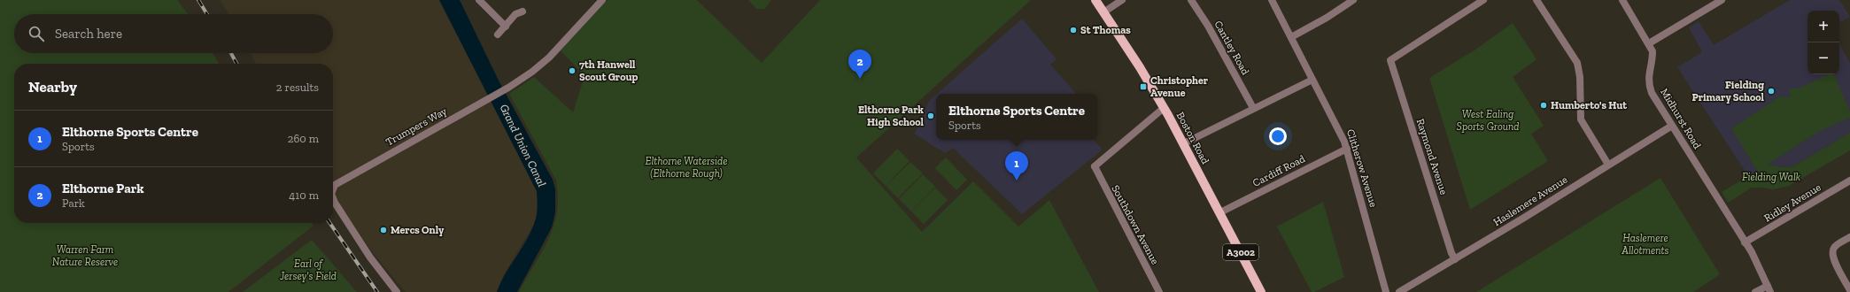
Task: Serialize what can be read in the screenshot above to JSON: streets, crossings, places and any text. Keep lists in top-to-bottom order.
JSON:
{
  "streets": {
    "main road": ["Boston Road", "A3002"],
    "street": [
      "Cantley Road",
      "Midhurst Road",
      "Trumpers Way",
      "Raymond Avenue",
      "Clitherow Avenue",
      "Cardiff Road",
      "Haslemere Avenue",
      "Ridley Avenue",
      "Southdown Avenue"
    ]
  },
  "crossings": [
    ["Midhurst Road", "Haslemere Avenue"],
    ["Midhurst Road", "Ridley Avenue"],
    ["Boston Road", "Cardiff Road"],
    ["Boston Road", "Southdown Avenue"],
    ["Raymond Avenue", "Haslemere Avenue"],
    ["Clitherow Avenue", "Cardiff Road"]
  ],
  "water": ["Grand Union Canal"],
  "parks": [
    "West Ealing Sports Ground",
    "Elthorne Waterside (Elthorne Rough)",
    "Fielding Walk",
    "Haslemere Allotments",
    "Warren Farm Nature Reserve",
    "Earl of Jersey's Field"
  ],
  "places": {
    "other": [
      "St Thomas",
      "7th Hanwell Scout Group",
      "Fielding Primary School",
      "Humberto's Hut",
      "Elthorne Park High School",
      "Mercs Only"
    ],
    "transit": ["Christopher Avenue"]
  },
  "page": {
    "map_buttons": ["+", "−"],
    "search": "Search here",
    "pins": ["2", "1"],
    "heading": ["Nearby", "2 results"],
    "popup": ["Elthorne Sports Centre", "Sports"],
    "list": [
      {
        "mark": "1",
        "name": "Elthorne Sports Centre",
        "note": "Sports",
        "value": "260 m"
      },
      {
        "mark": "2",
        "name": "Elthorne Park",
        "note": "Park",
        "value": "410 m"
      }
    ]
  }
}
